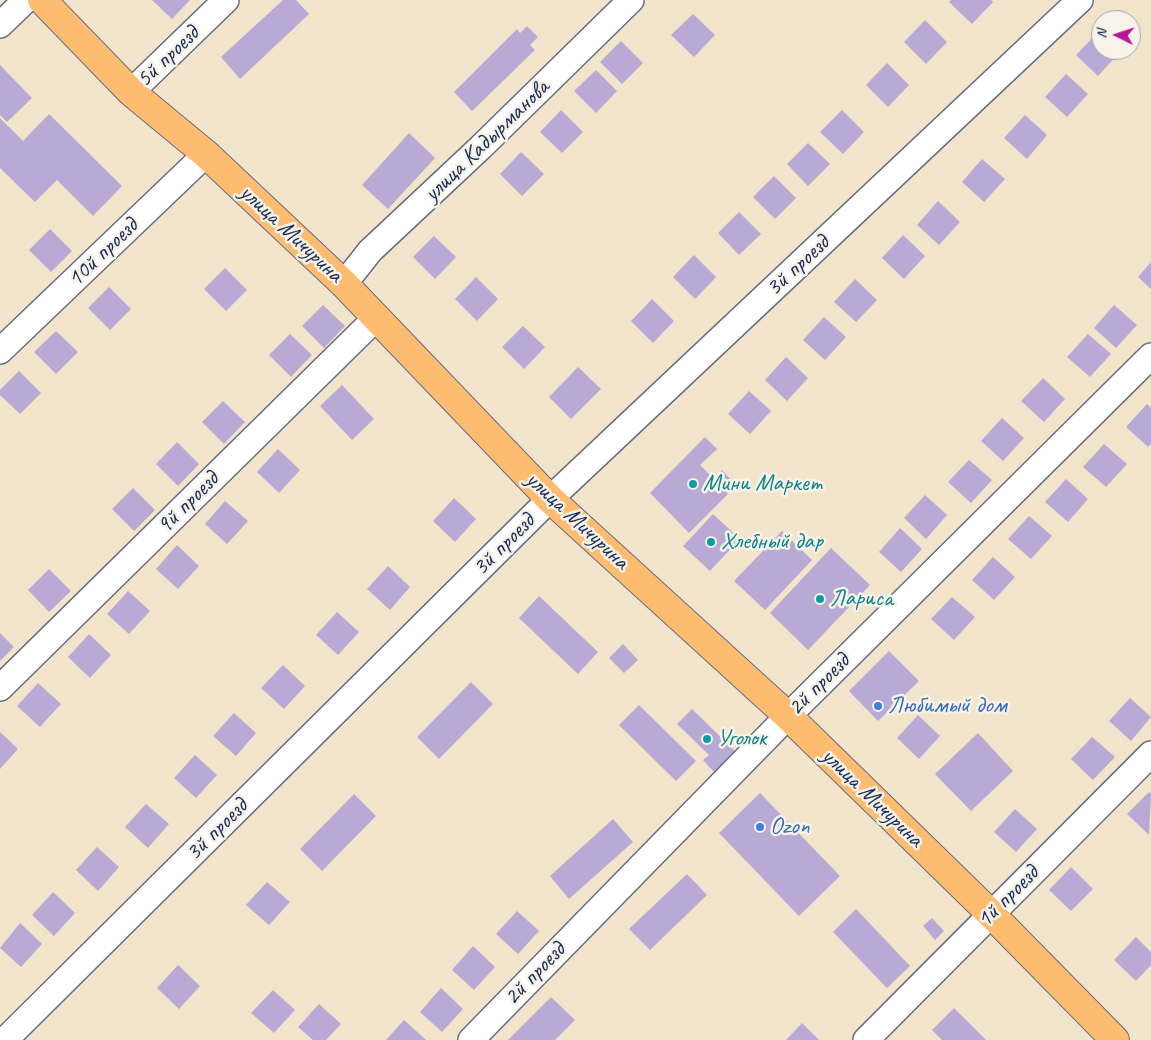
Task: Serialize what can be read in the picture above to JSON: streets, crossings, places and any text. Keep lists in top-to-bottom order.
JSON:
{
  "streets": {
    "main road": ["улица Мичурина"],
    "street": [
      "5й проезд",
      "улица Кадырманова",
      "10й проезд",
      "3й проезд",
      "9й проезд",
      "2й проезд",
      "1й проезд"
    ]
  },
  "crossings": [
    ["5й проезд", "улица Мичурина"],
    ["улица Кадырманова", "улица Мичурина"],
    ["улица Мичурина", "10й проезд"],
    ["улица Мичурина", "3й проезд"],
    ["улица Мичурина", "9й проезд"],
    ["улица Мичурина", "2й проезд"],
    ["улица Мичурина", "1й проезд"]
  ],
  "places": [
    "Мини Маркет",
    "Хлебный дар",
    "Лариса",
    "Любимый дом",
    "Уголок",
    "Ozon"
  ],
  "north": "left"
}
